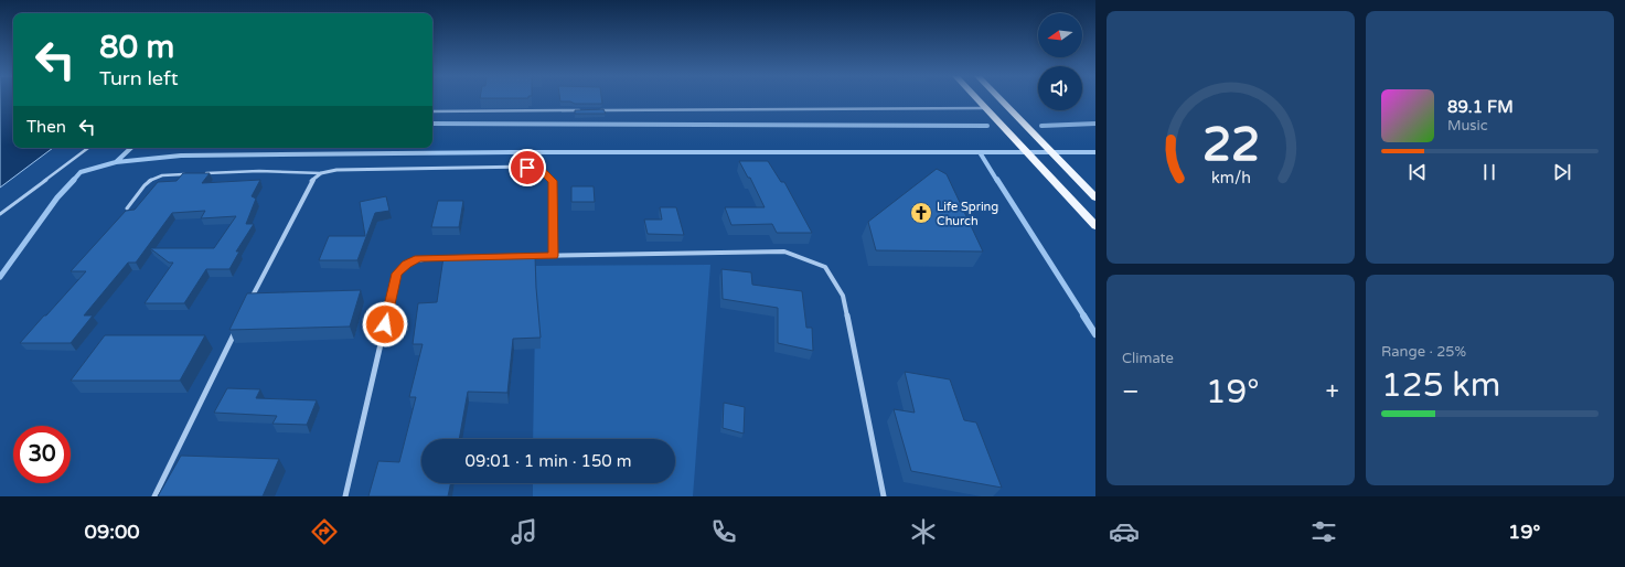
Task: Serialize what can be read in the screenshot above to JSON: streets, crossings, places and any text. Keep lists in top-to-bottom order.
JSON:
{
  "places": {
    "church": ["Life Spring Church"]
  },
  "north": "left",
  "page": {
    "turn": ["80 m", "Turn left"],
    "song": ["89.1 FM", "Music"],
    "then": "Then",
    "tile": [
      "Climate",
      ["Range · 25%", "125 km"]
    ],
    "heat": ["−", "19°", "+"],
    "limit": "30",
    "trip": "09:01 · 1 min · 150 m",
    "tabs": ["09:00", "19°"],
    "gauge": ["22", "km/h"]
  }
}
